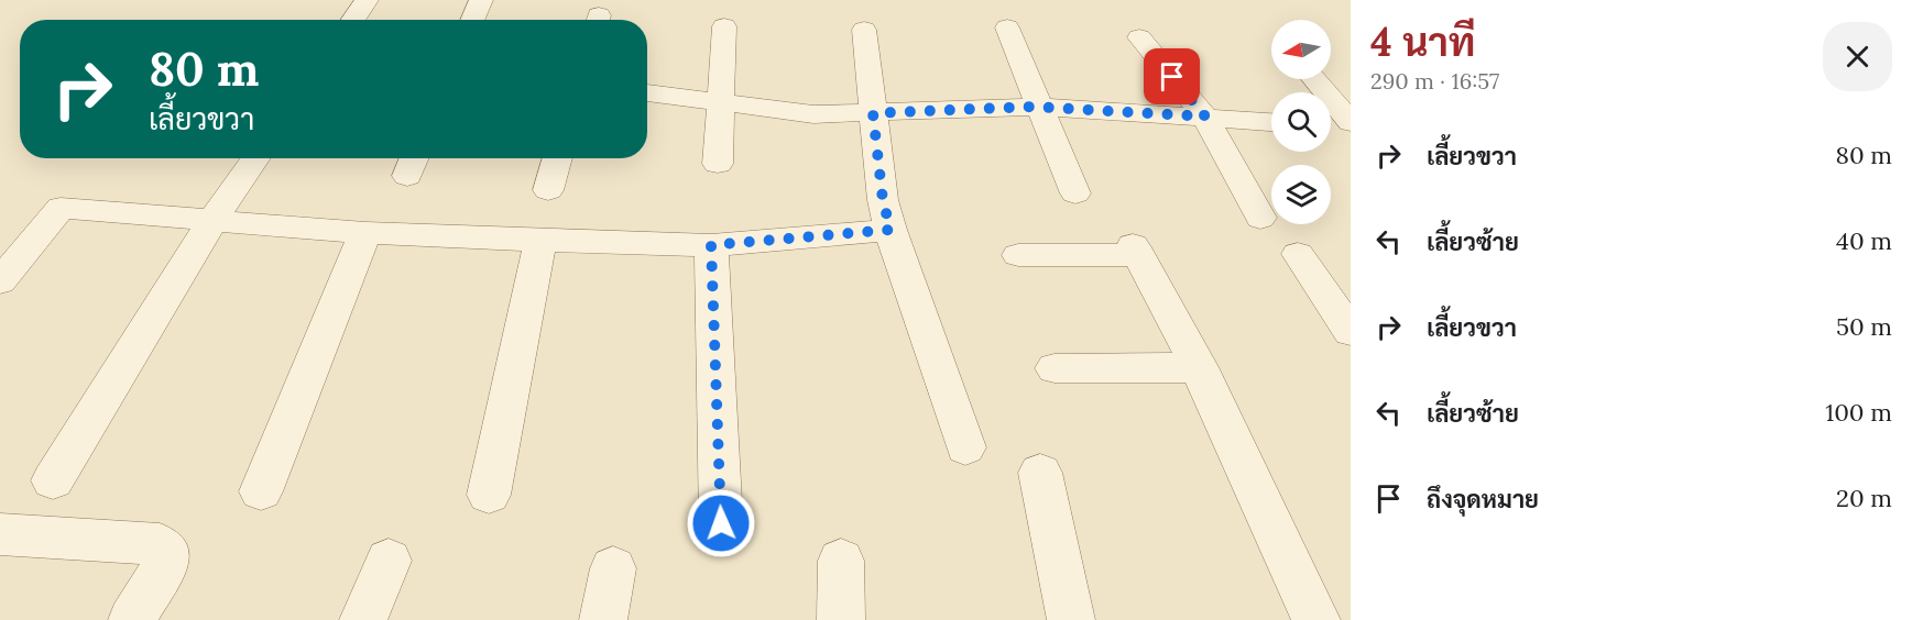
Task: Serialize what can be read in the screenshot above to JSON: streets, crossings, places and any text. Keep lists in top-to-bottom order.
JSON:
{
  "north": "left",
  "page": {
    "heading": ["4 นาที", "290 m · 16:57"],
    "turn": ["80 m", "เลี้ยวขวา"],
    "list": [
      {
        "name": "เลี้ยวขวา",
        "value": "80 m"
      },
      {
        "name": "เลี้ยวซ้าย",
        "value": "40 m"
      },
      {
        "name": "เลี้ยวขวา",
        "value": "50 m"
      },
      {
        "name": "เลี้ยวซ้าย",
        "value": "100 m"
      },
      {
        "name": "ถึงจุดหมาย",
        "value": "20 m"
      }
    ]
  }
}
